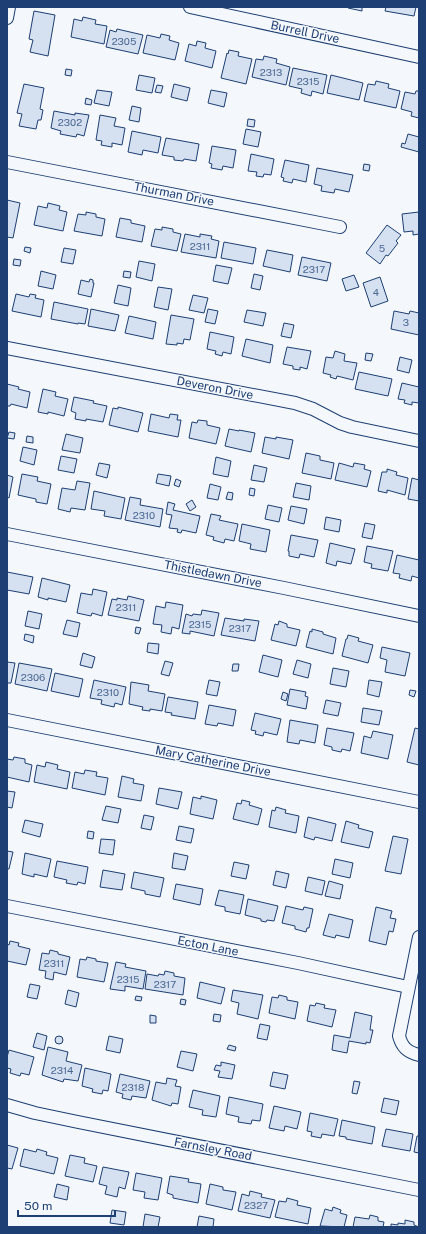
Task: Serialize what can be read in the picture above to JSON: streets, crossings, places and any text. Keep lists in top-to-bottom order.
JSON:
{
  "streets": {
    "street": [
      "Burrell Drive",
      "Thurman Drive",
      "Deveron Drive",
      "Thistledawn Drive",
      "Mary Catherine Drive",
      "Ecton Lane",
      "Farnsley Road"
    ]
  },
  "house_numbers": [
    "2305",
    "2313",
    "2315",
    "2302",
    "2311",
    "5",
    "2317",
    "4",
    "3",
    "2310",
    "2311",
    "2315",
    "2317",
    "2306",
    "2310",
    "2311",
    "2315",
    "2317",
    "2314",
    "2318",
    "2327"
  ],
  "scale_bar": "50 m"
}
